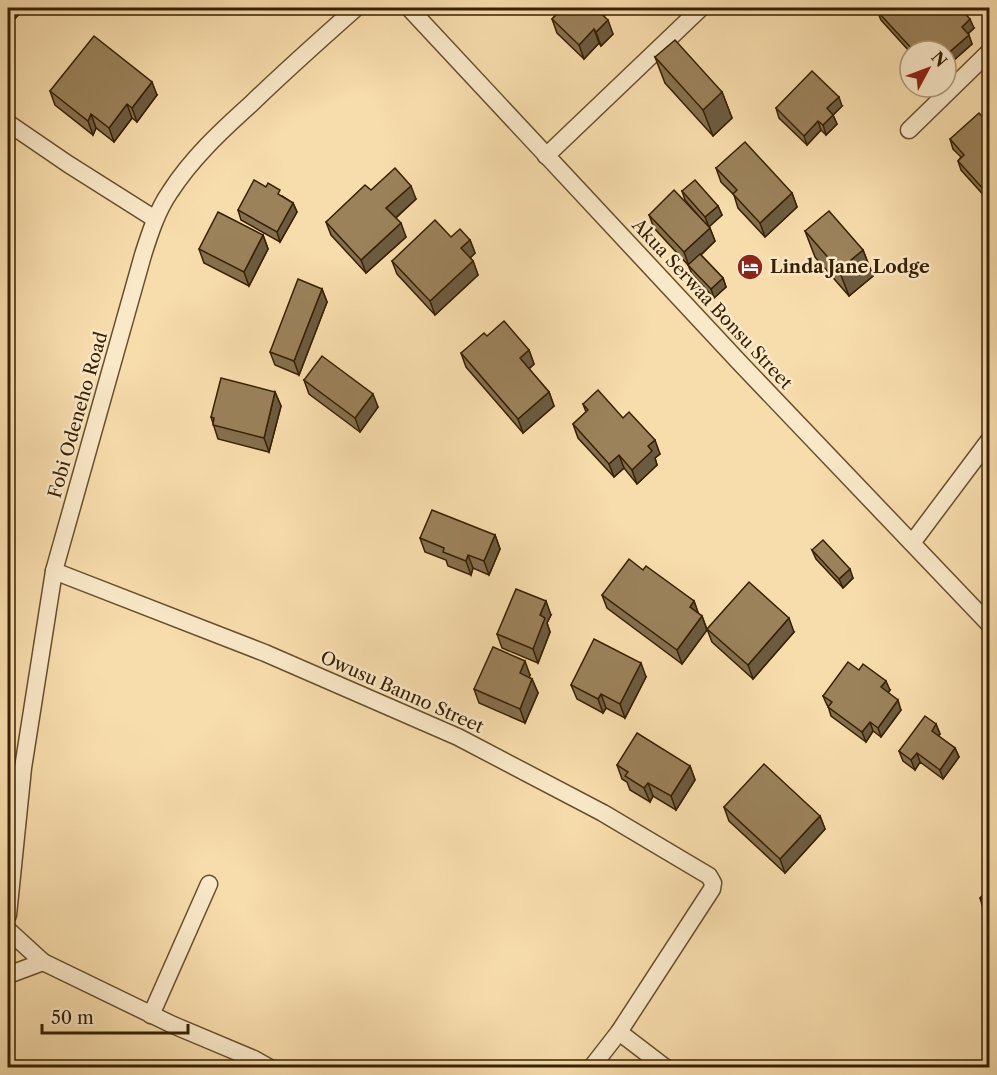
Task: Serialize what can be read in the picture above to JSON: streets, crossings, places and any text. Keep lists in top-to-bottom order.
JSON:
{
  "streets": {
    "street": ["Akua Serwaa Bonsu Street", "Fobi Odeneho Road", "Owusu Banno Street"]
  },
  "crossings": [
    ["Fobi Odeneho Road", "Owusu Banno Street"]
  ],
  "places": {
    "hotel": ["Linda Jane Lodge"]
  },
  "scale_bar": "50 m",
  "north": "top right"
}
